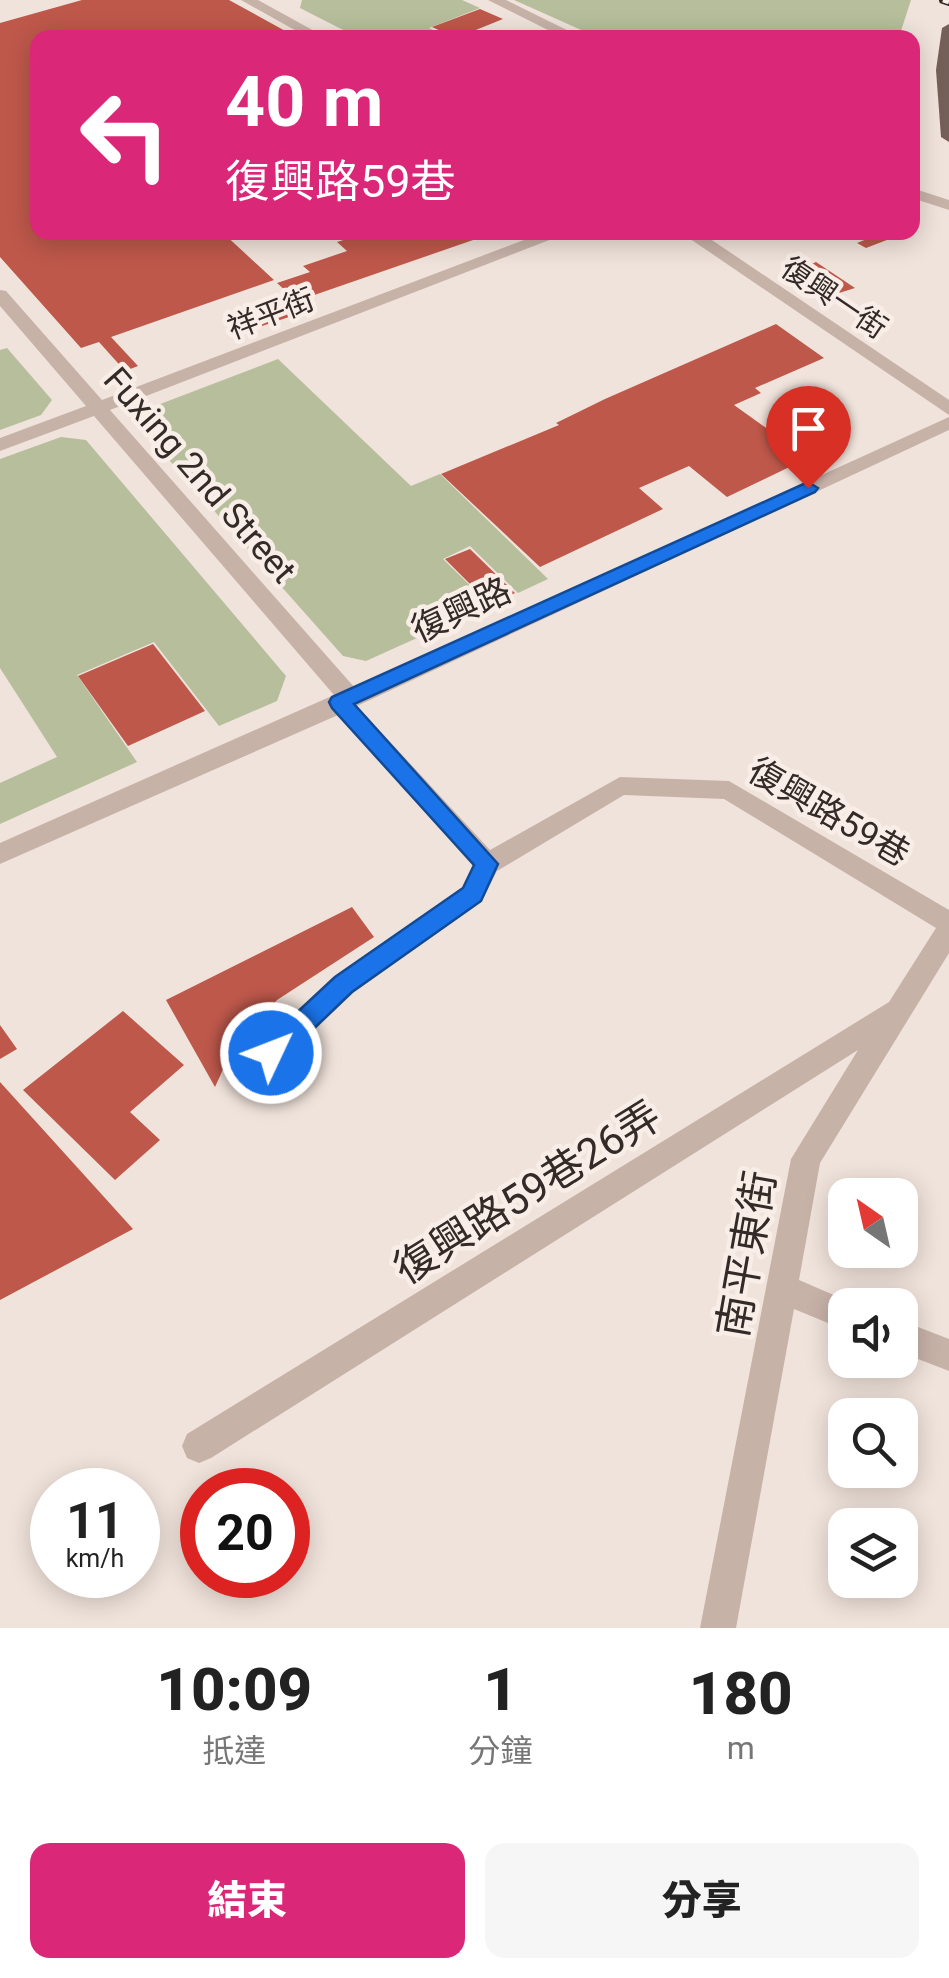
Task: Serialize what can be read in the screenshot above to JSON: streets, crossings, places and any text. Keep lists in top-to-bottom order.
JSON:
{
  "streets": {
    "street": [
      "復興一街",
      "祥平街",
      "Fuxing 2nd Street",
      "復興路",
      "復興路59巷",
      "復興路59巷26弄",
      "南平東街"
    ]
  },
  "crossings": [
    ["祥平街", "Fuxing 2nd Street"],
    ["Fuxing 2nd Street", "復興路"],
    ["復興路59巷26弄", "南平東街"]
  ],
  "north": "top left",
  "page": {
    "turn": ["40 m", "復興路59巷"],
    "speed": "11 km/h",
    "limit": "20",
    "eta": [
      "10:09",
      "抵達",
      "1",
      "分鐘",
      "180",
      "m"
    ],
    "buttons": ["結束", "分享"]
  }
}
